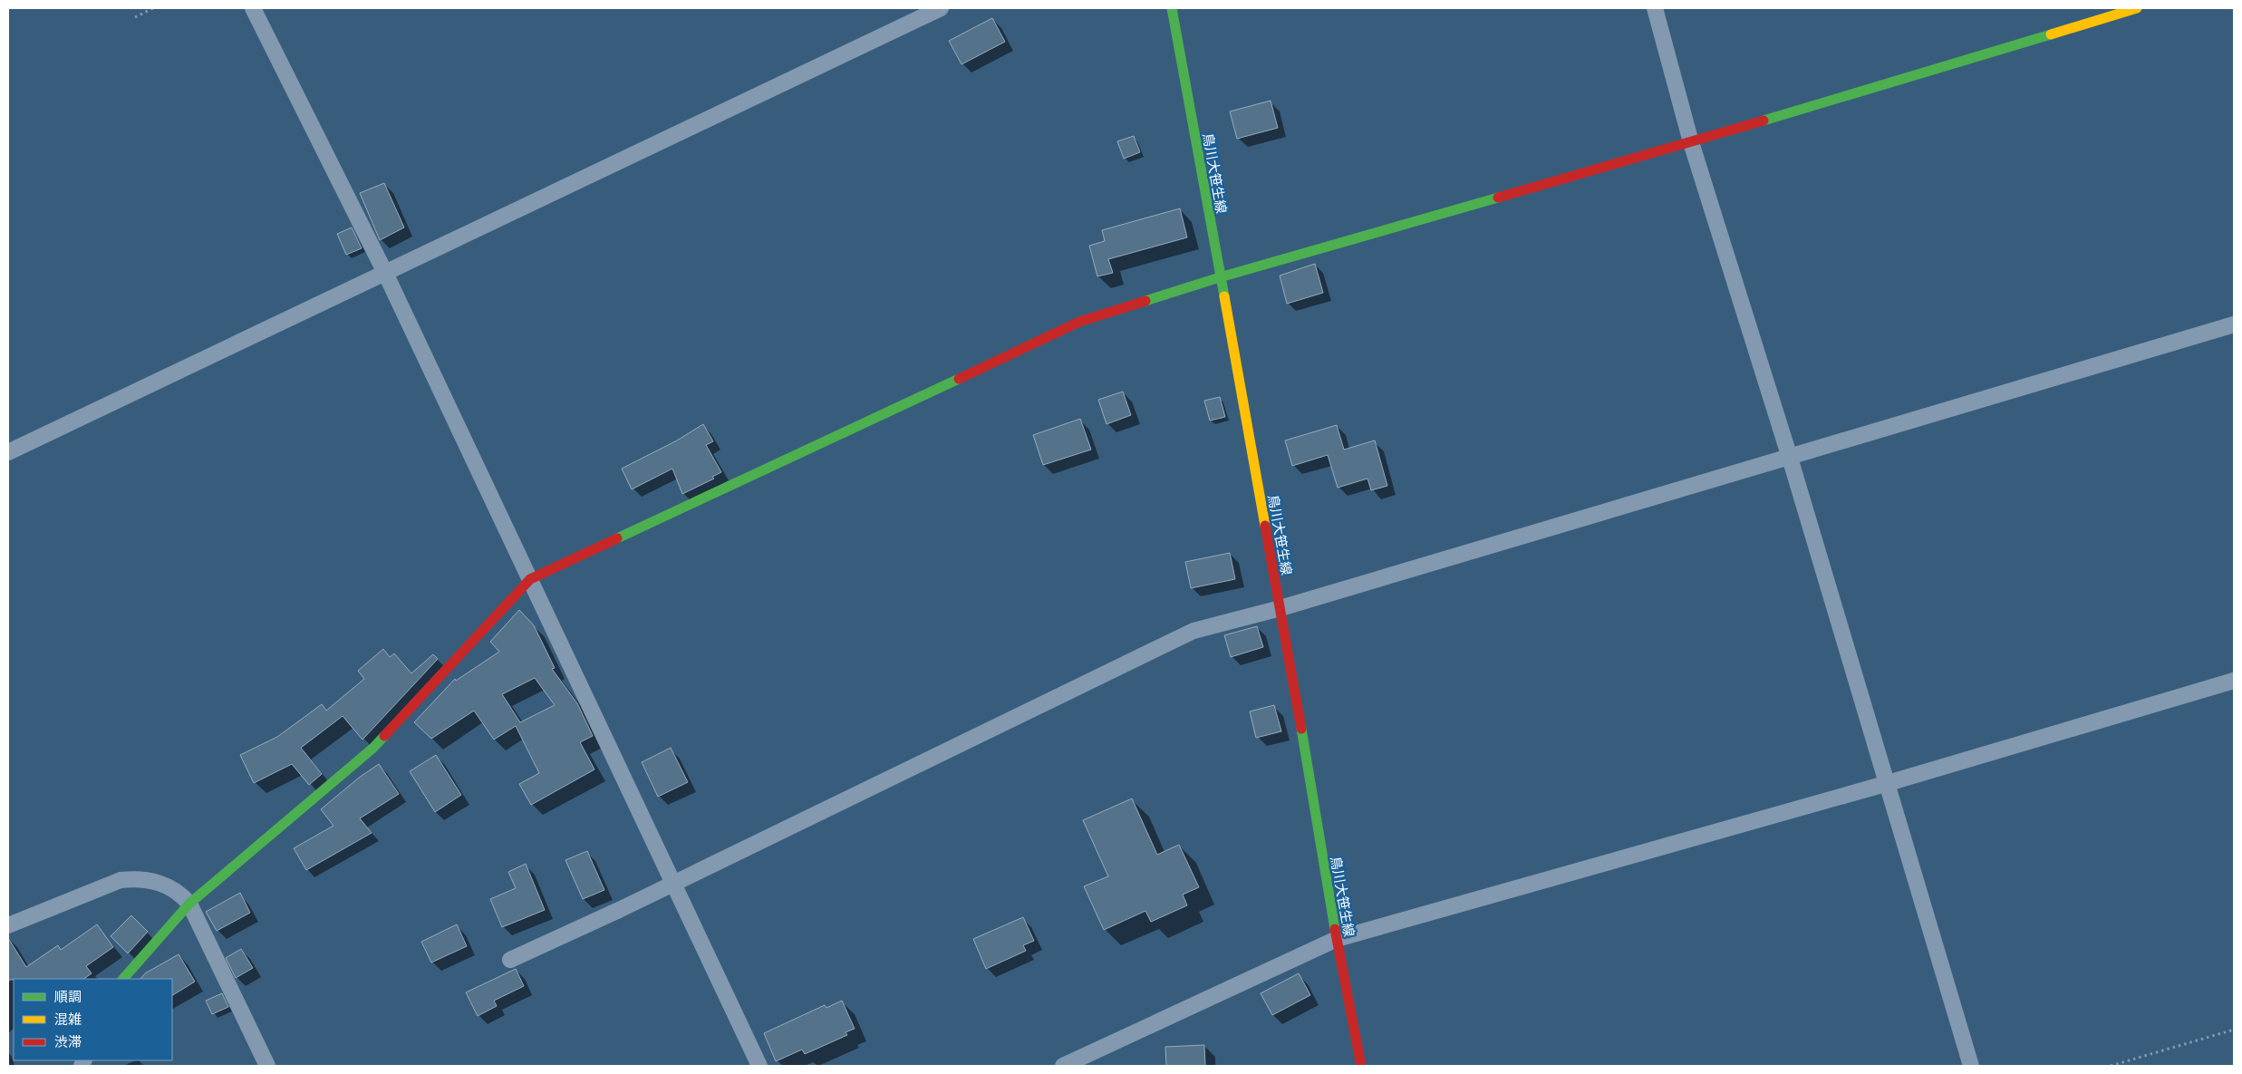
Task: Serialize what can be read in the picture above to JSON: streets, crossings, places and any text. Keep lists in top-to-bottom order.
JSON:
{
  "streets": {
    "street": ["鳥川大笹生線"]
  },
  "legend": ["順調", "混雑", "渋滞"]
}
